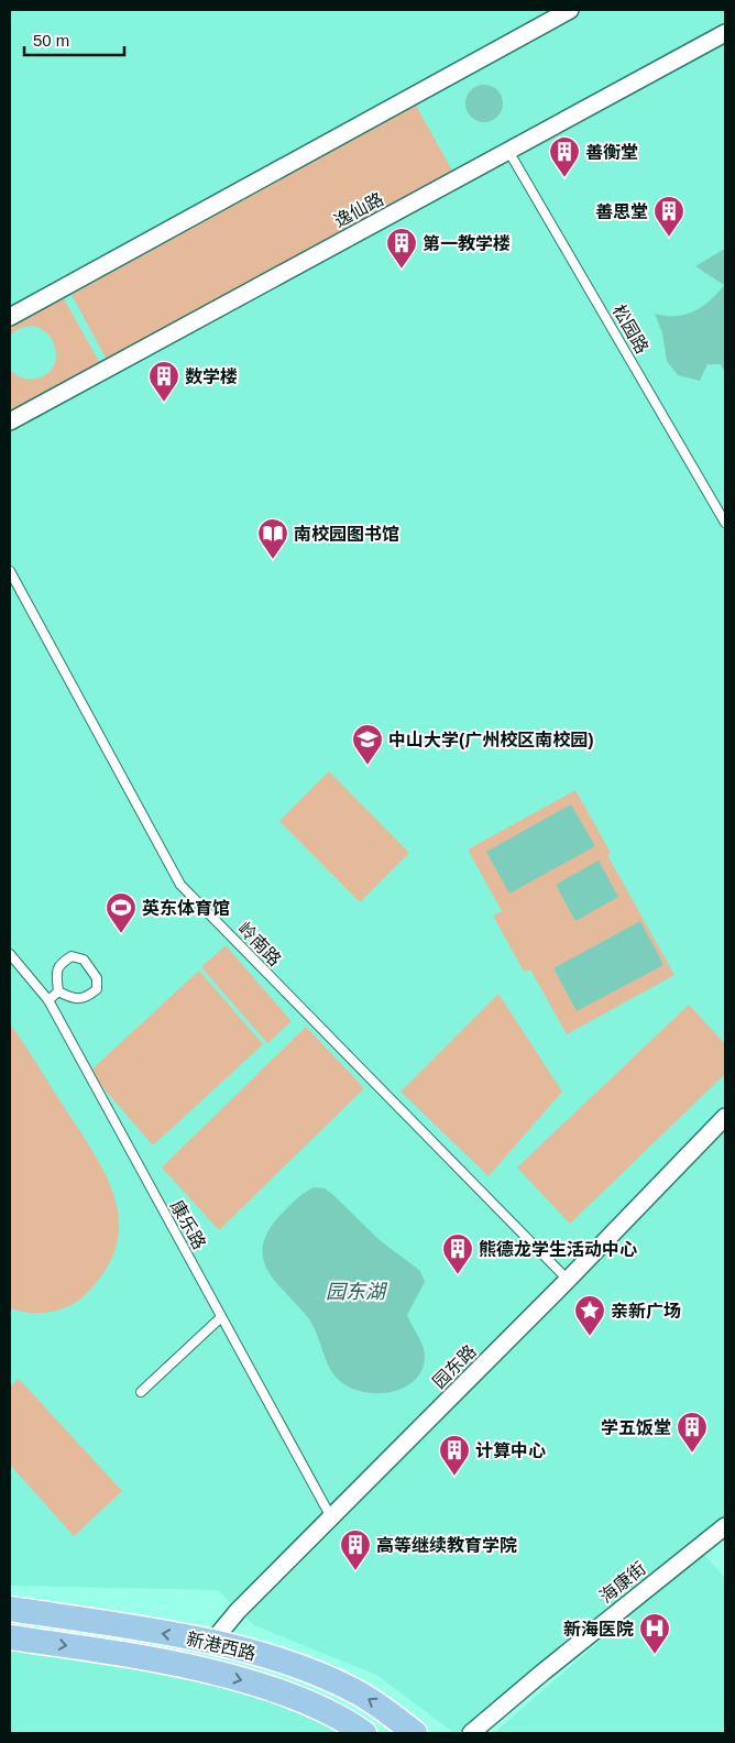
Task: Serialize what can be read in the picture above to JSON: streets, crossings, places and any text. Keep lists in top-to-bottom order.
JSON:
{
  "streets": {
    "main road": ["新港西路"],
    "street": ["逸仙路", "园东路", "海康街"],
    "lane": ["松园路", "岭南路", "康乐路"]
  },
  "crossings": [
    ["逸仙路", "松园路"],
    ["岭南路", "园东路"],
    ["康乐路", "园东路"],
    ["园东路", "新港西路"]
  ],
  "water": ["园东湖"],
  "places": {
    "building": [
      "善衡堂",
      "善思堂",
      "第一教学楼",
      "数学楼",
      "熊德龙学生活动中心",
      "学五饭堂",
      "计算中心",
      "高等继续教育学院"
    ],
    "library": ["南校园图书馆"],
    "school or university": ["中山大学(广州校区南校园)"],
    "sports": ["英东体育馆"],
    "place": ["亲新广场"],
    "hospital": ["新海医院"]
  },
  "scale_bar": "50 m"
}
